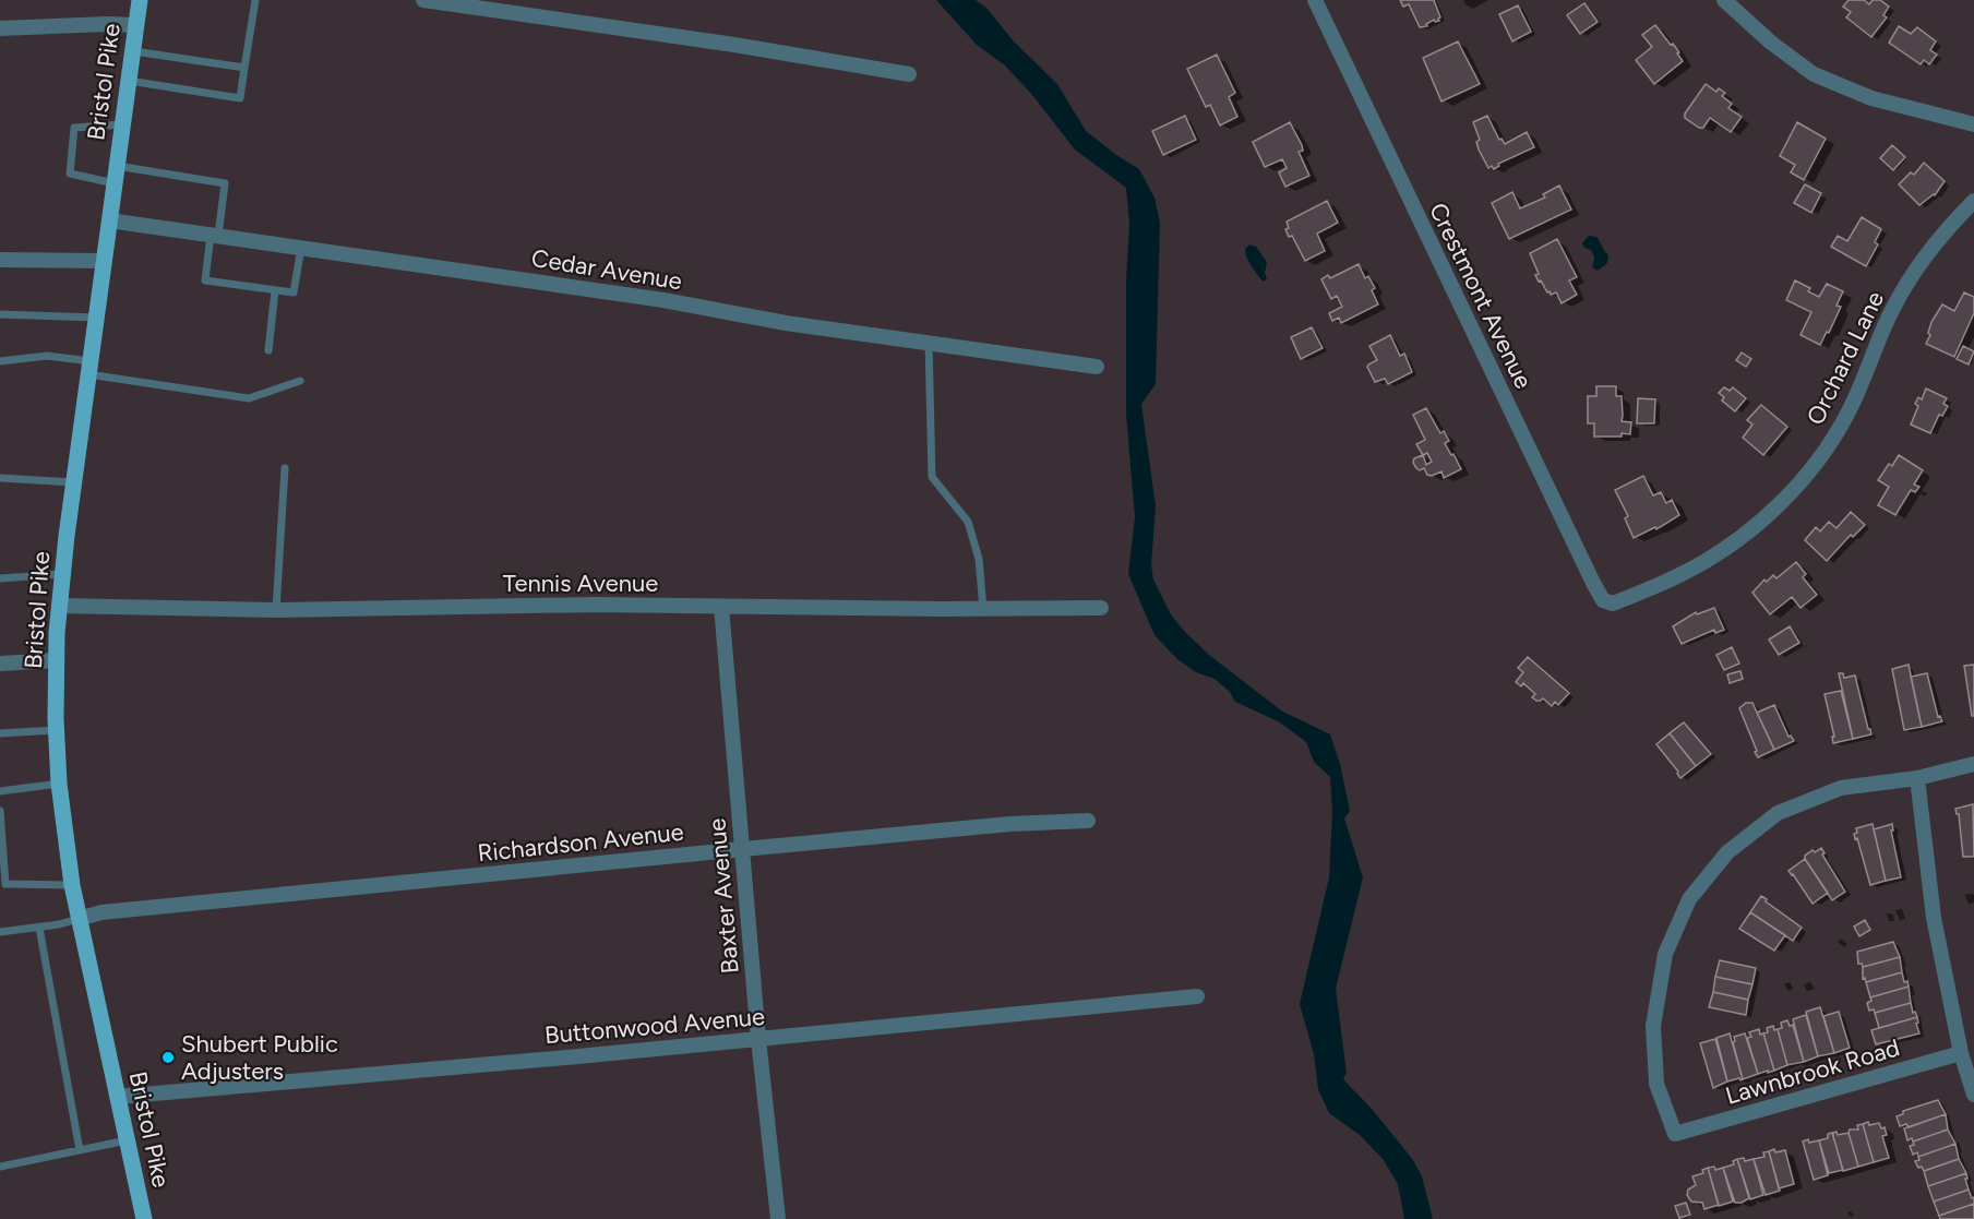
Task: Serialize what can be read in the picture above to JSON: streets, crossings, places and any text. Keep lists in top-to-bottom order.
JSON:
{
  "streets": {
    "main road": ["Bristol Pike"],
    "street": [
      "Cedar Avenue",
      "Crestmont Avenue",
      "Orchard Lane",
      "Tennis Avenue",
      "Richardson Avenue",
      "Baxter Avenue",
      "Buttonwood Avenue",
      "Lawnbrook Road"
    ]
  },
  "crossings": [
    ["Bristol Pike", "Cedar Avenue"],
    ["Bristol Pike", "Tennis Avenue"],
    ["Bristol Pike", "Richardson Avenue"],
    ["Bristol Pike", "Buttonwood Avenue"],
    ["Crestmont Avenue", "Orchard Lane"],
    ["Tennis Avenue", "Baxter Avenue"],
    ["Richardson Avenue", "Baxter Avenue"],
    ["Baxter Avenue", "Buttonwood Avenue"]
  ],
  "places": ["Shubert Public Adjusters"]
}
